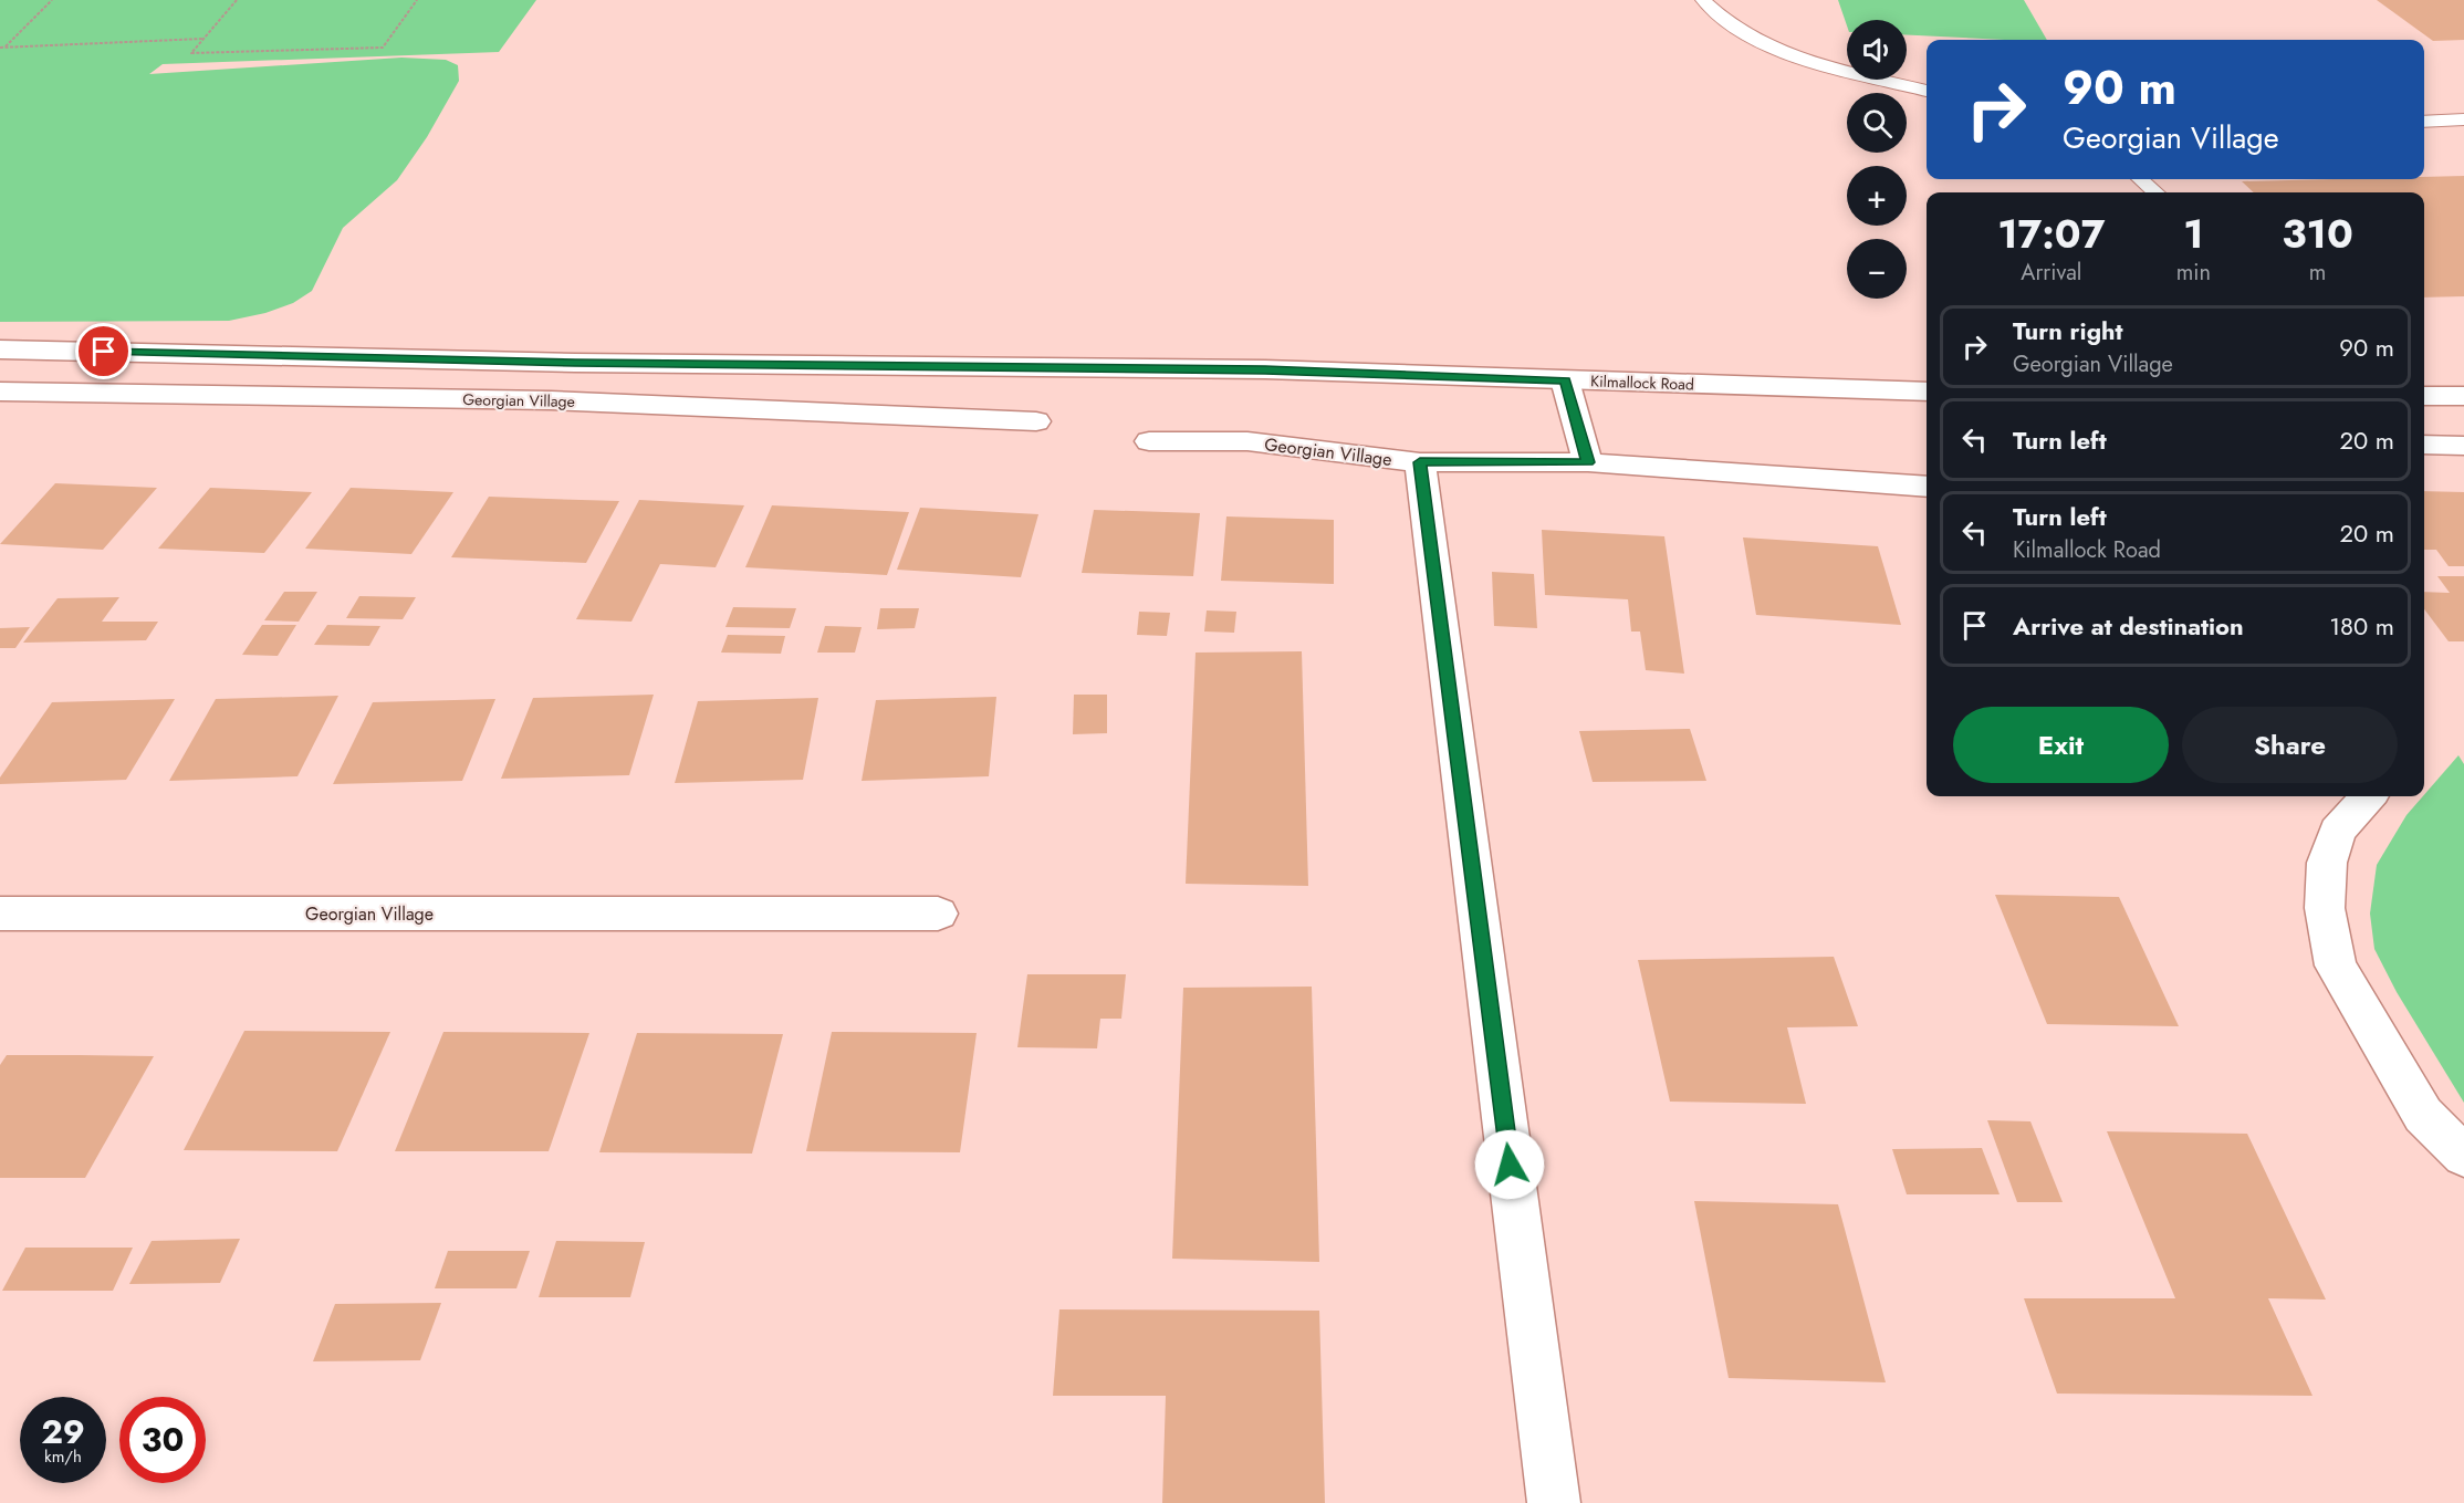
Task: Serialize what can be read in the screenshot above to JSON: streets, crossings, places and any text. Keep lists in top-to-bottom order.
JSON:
{
  "streets": {
    "street": ["Kilmallock Road", "Georgian Village"]
  },
  "page": {
    "map_buttons": ["+", "−"],
    "turn": ["90 m", "Georgian Village"],
    "eta": [
      "17:07",
      "Arrival",
      "1",
      "min",
      "310",
      "m"
    ],
    "list": [
      {
        "name": "Turn right",
        "note": "Georgian Village",
        "value": "90 m"
      },
      {
        "name": "Turn left",
        "value": "20 m"
      },
      {
        "name": "Turn left",
        "note": "Kilmallock Road",
        "value": "20 m"
      },
      {
        "name": "Arrive at destination",
        "value": "180 m"
      }
    ],
    "buttons": ["Exit", "Share"],
    "speed": "29 km/h",
    "limit": "30"
  }
}
